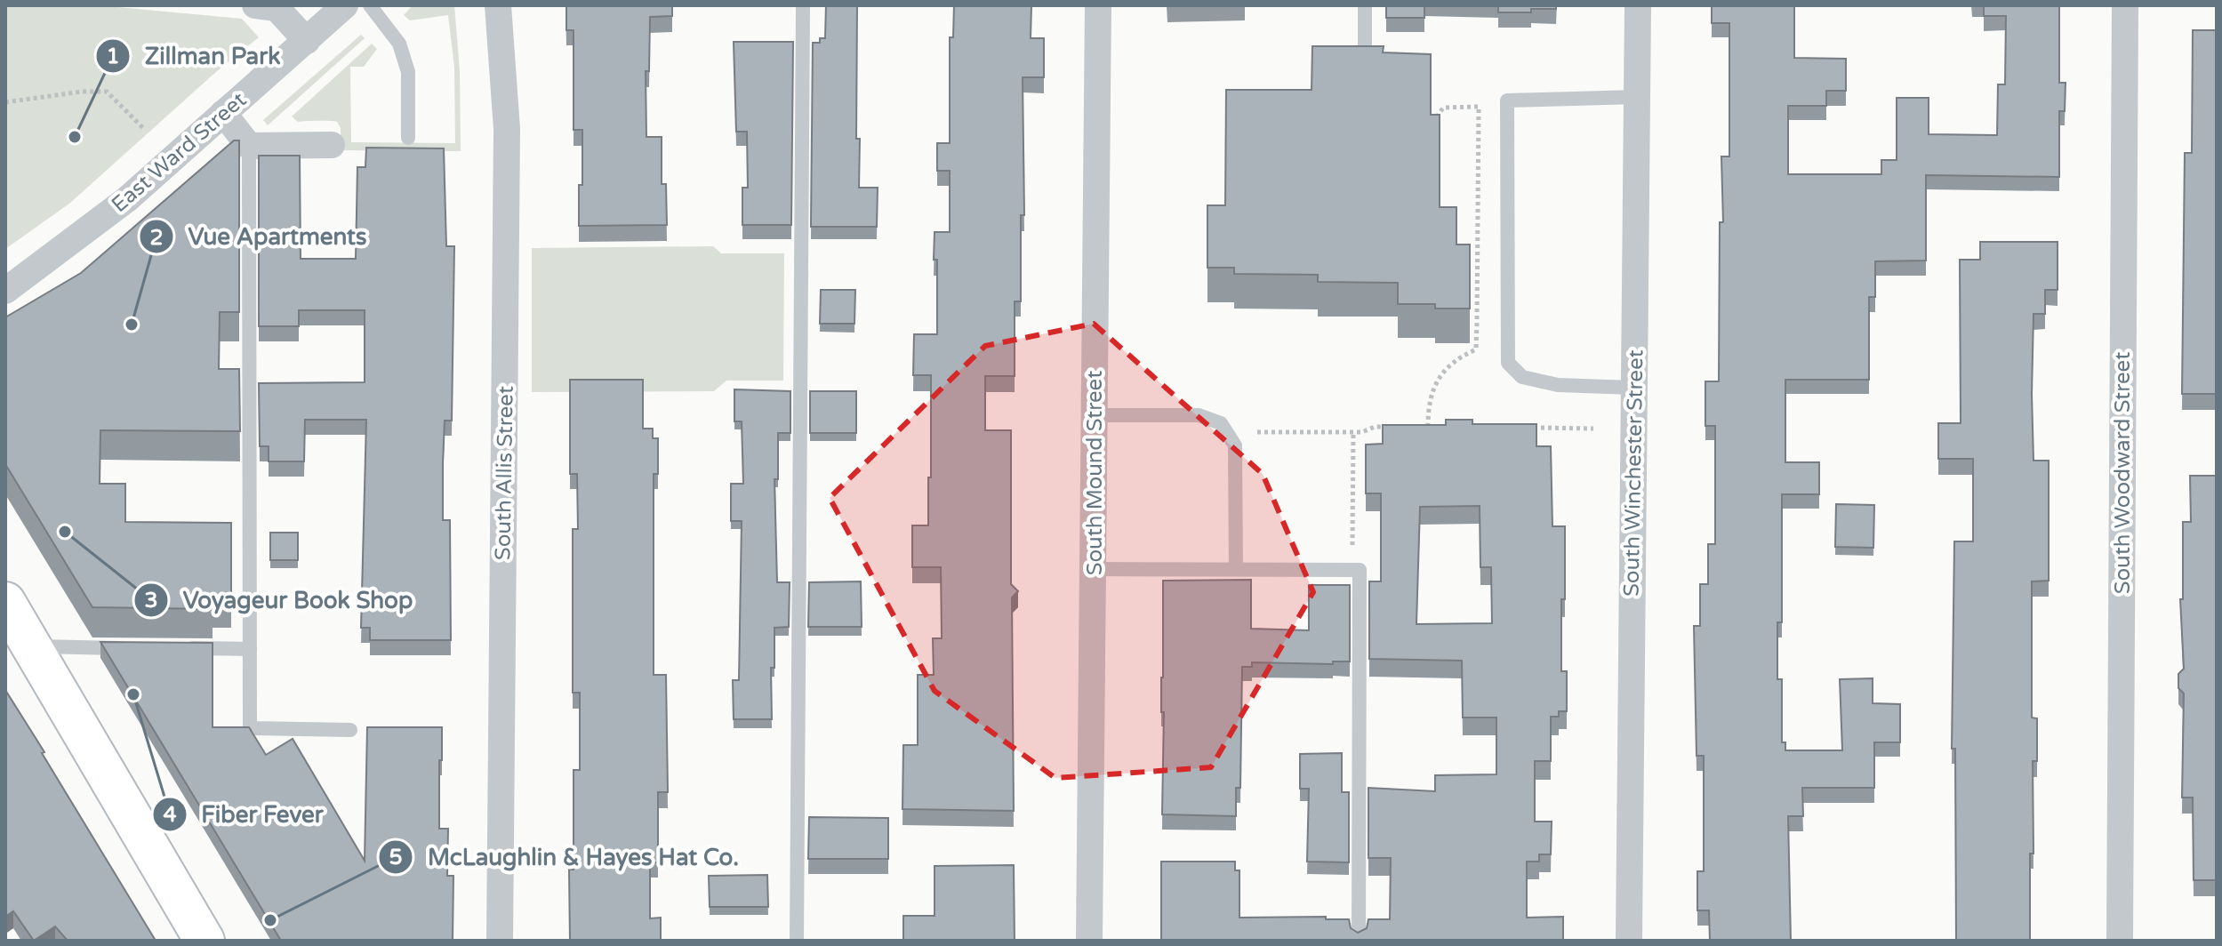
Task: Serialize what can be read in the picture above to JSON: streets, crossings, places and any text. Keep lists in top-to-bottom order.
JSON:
{
  "streets": {
    "street": [
      "East Ward Street",
      "South Allis Street",
      "South Mound Street",
      "South Winchester Street",
      "South Woodward Street"
    ]
  },
  "places": [
    "Zillman Park",
    "Vue Apartments",
    "Voyageur Book Shop",
    "Fiber Fever",
    "McLaughlin & Hayes Hat Co."
  ]
}
